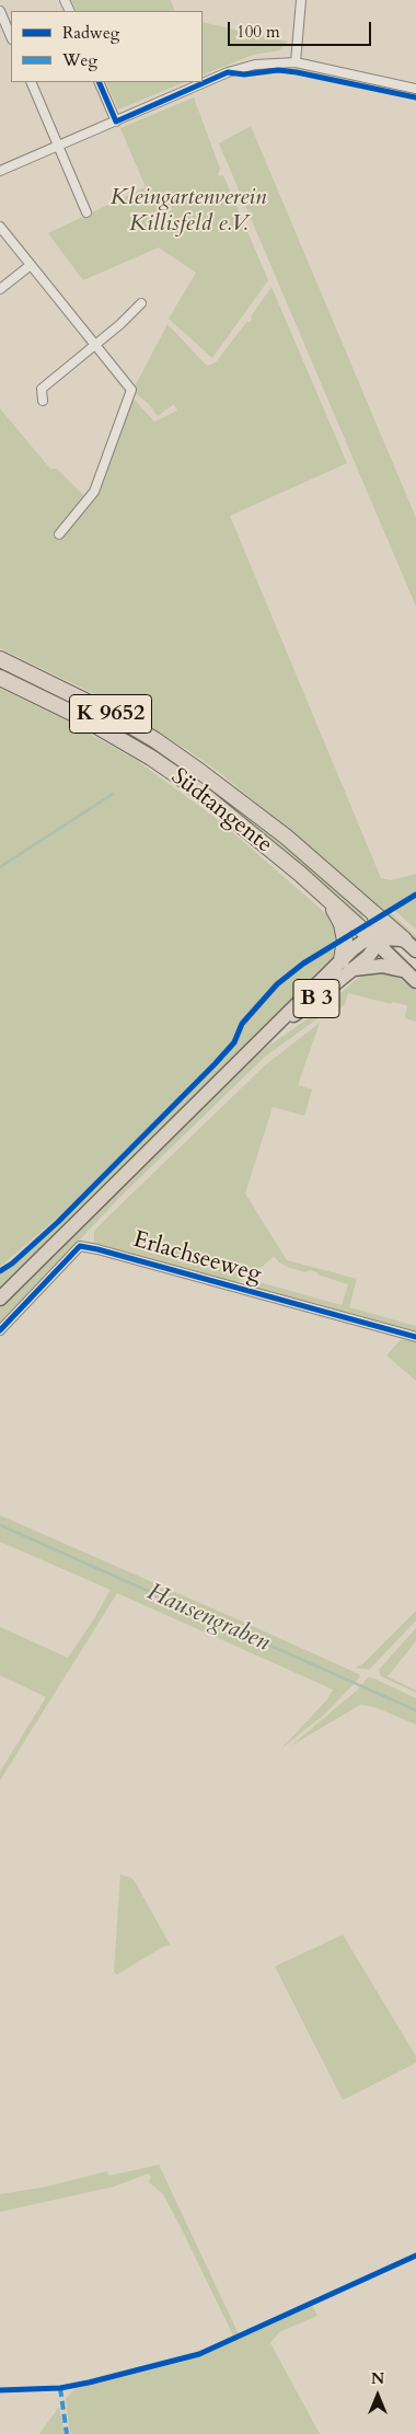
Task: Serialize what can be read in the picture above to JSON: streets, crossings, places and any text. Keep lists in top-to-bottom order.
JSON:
{
  "streets": {
    "highway": ["K 9652", "Südtangente"],
    "main road": ["B 3"],
    "street": ["Erlachseeweg"]
  },
  "crossings": [
    ["Südtangente", "B 3"]
  ],
  "water": ["Hausengraben"],
  "parks": ["Kleingartenverein Killisfeld e.V."],
  "legend": ["Radweg", "Weg"],
  "scale_bar": "100 m",
  "north": "top"
}
